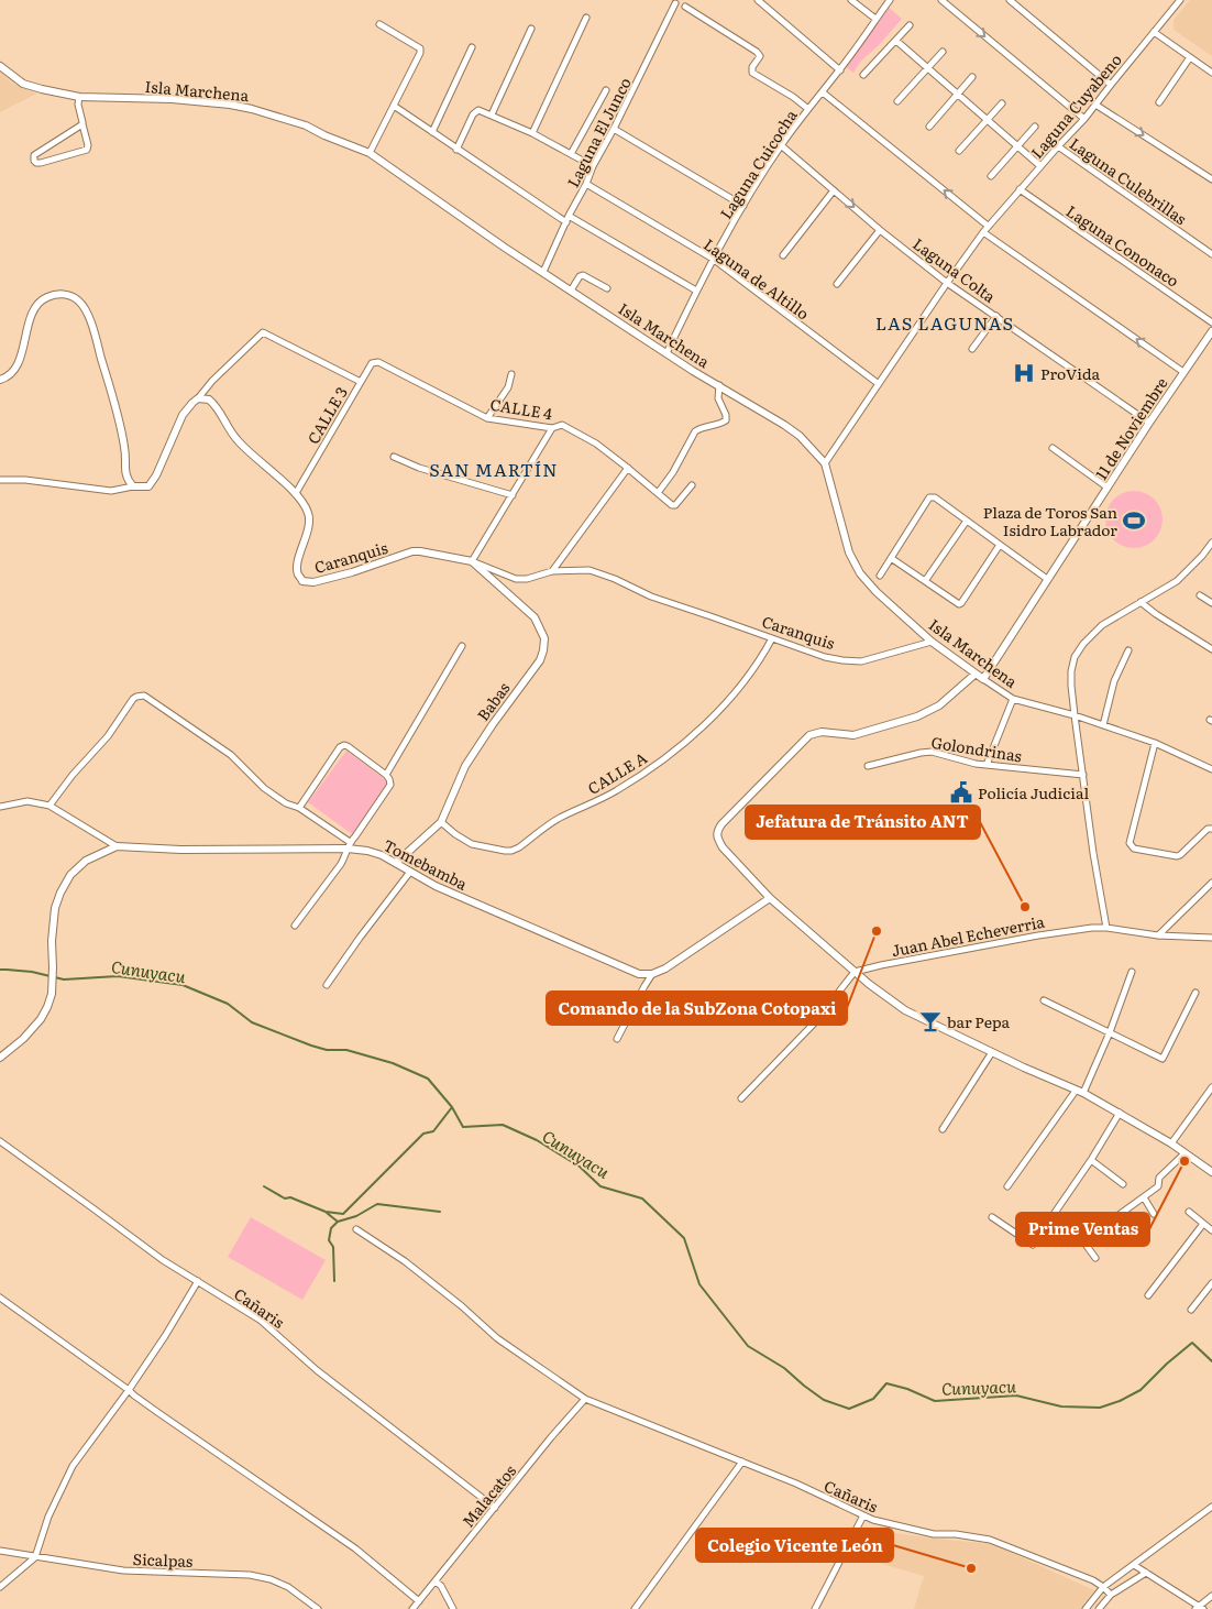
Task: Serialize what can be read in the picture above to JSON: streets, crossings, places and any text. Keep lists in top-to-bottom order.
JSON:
{
  "streets": {
    "street": [
      "Isla Marchena",
      "Laguna Cuyabeno",
      "Laguna El Junco",
      "Laguna Cuicocha",
      "Laguna Culebrillas",
      "Laguna Cononaco",
      "Laguna Colta",
      "Laguna de Altillo",
      "CALLE 4",
      "CALLE 3",
      "11 de Noviembre",
      "Caranquis",
      "Babas",
      "Golondrinas",
      "CALLE A",
      "Tomebamba",
      "Juan Abel Echeverria",
      "Cañaris",
      "Malacatos",
      "Sicalpas"
    ]
  },
  "crossings": [
    ["Isla Marchena", "Laguna Cuyabeno"],
    ["Isla Marchena", "Laguna El Junco"],
    ["Isla Marchena", "Laguna Cuicocha"],
    ["Isla Marchena", "11 de Noviembre"],
    ["Isla Marchena", "Caranquis"],
    ["Laguna Cuyabeno", "Laguna Culebrillas"],
    ["Laguna Cuyabeno", "Laguna Cononaco"],
    ["Laguna Cuyabeno", "Laguna Colta"],
    ["Laguna Cuyabeno", "Laguna de Altillo"],
    ["Laguna El Junco", "Laguna de Altillo"],
    ["Laguna Cuicocha", "Laguna Colta"],
    ["Laguna Cuicocha", "Laguna de Altillo"],
    ["Laguna Colta", "11 de Noviembre"],
    ["CALLE 4", "CALLE 3"],
    ["CALLE 3", "Caranquis"],
    ["Caranquis", "Babas"],
    ["Caranquis", "CALLE A"],
    ["Babas", "CALLE A"],
    ["Babas", "Tomebamba"],
    ["Cañaris", "Malacatos"]
  ],
  "districts": ["LAS LAGUNAS", "SAN MARTÍN"],
  "water": ["Cunuyacu"],
  "places": {
    "hospital": ["ProVida"],
    "sports": ["Plaza de Toros San Isidro Labrador"],
    "public building": ["Policía Judicial"],
    "other": [
      "Jefatura de Tránsito ANT",
      "Comando de la SubZona Cotopaxi",
      "Prime Ventas",
      "Colegio Vicente León"
    ],
    "bar": ["bar Pepa"]
  }
}
